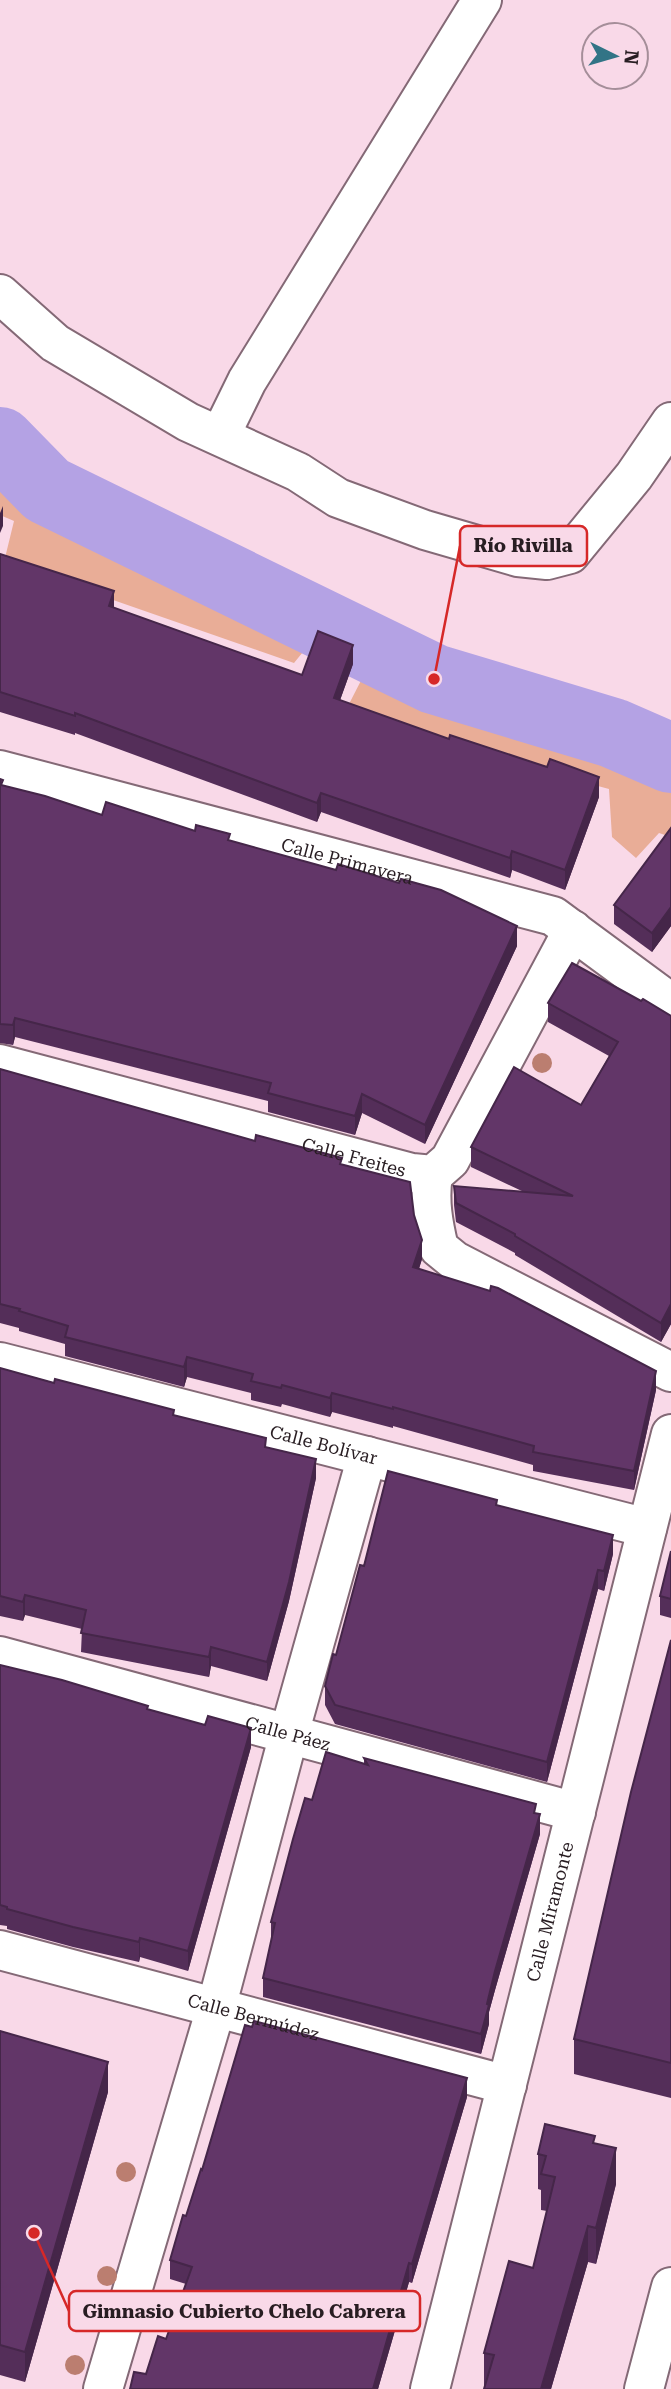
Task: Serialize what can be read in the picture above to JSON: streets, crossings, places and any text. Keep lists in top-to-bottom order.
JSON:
{
  "streets": {
    "street": [
      "Calle Primavera",
      "Calle Freites",
      "Calle Bolívar",
      "Calle Páez",
      "Calle Miramonte",
      "Calle Bermúdez"
    ]
  },
  "crossings": [
    ["Calle Bolívar", "Calle Miramonte"],
    ["Calle Páez", "Calle Miramonte"],
    ["Calle Miramonte", "Calle Bermúdez"]
  ],
  "places": ["Río Rivilla", "Gimnasio Cubierto Chelo Cabrera"],
  "north": "right"
}
